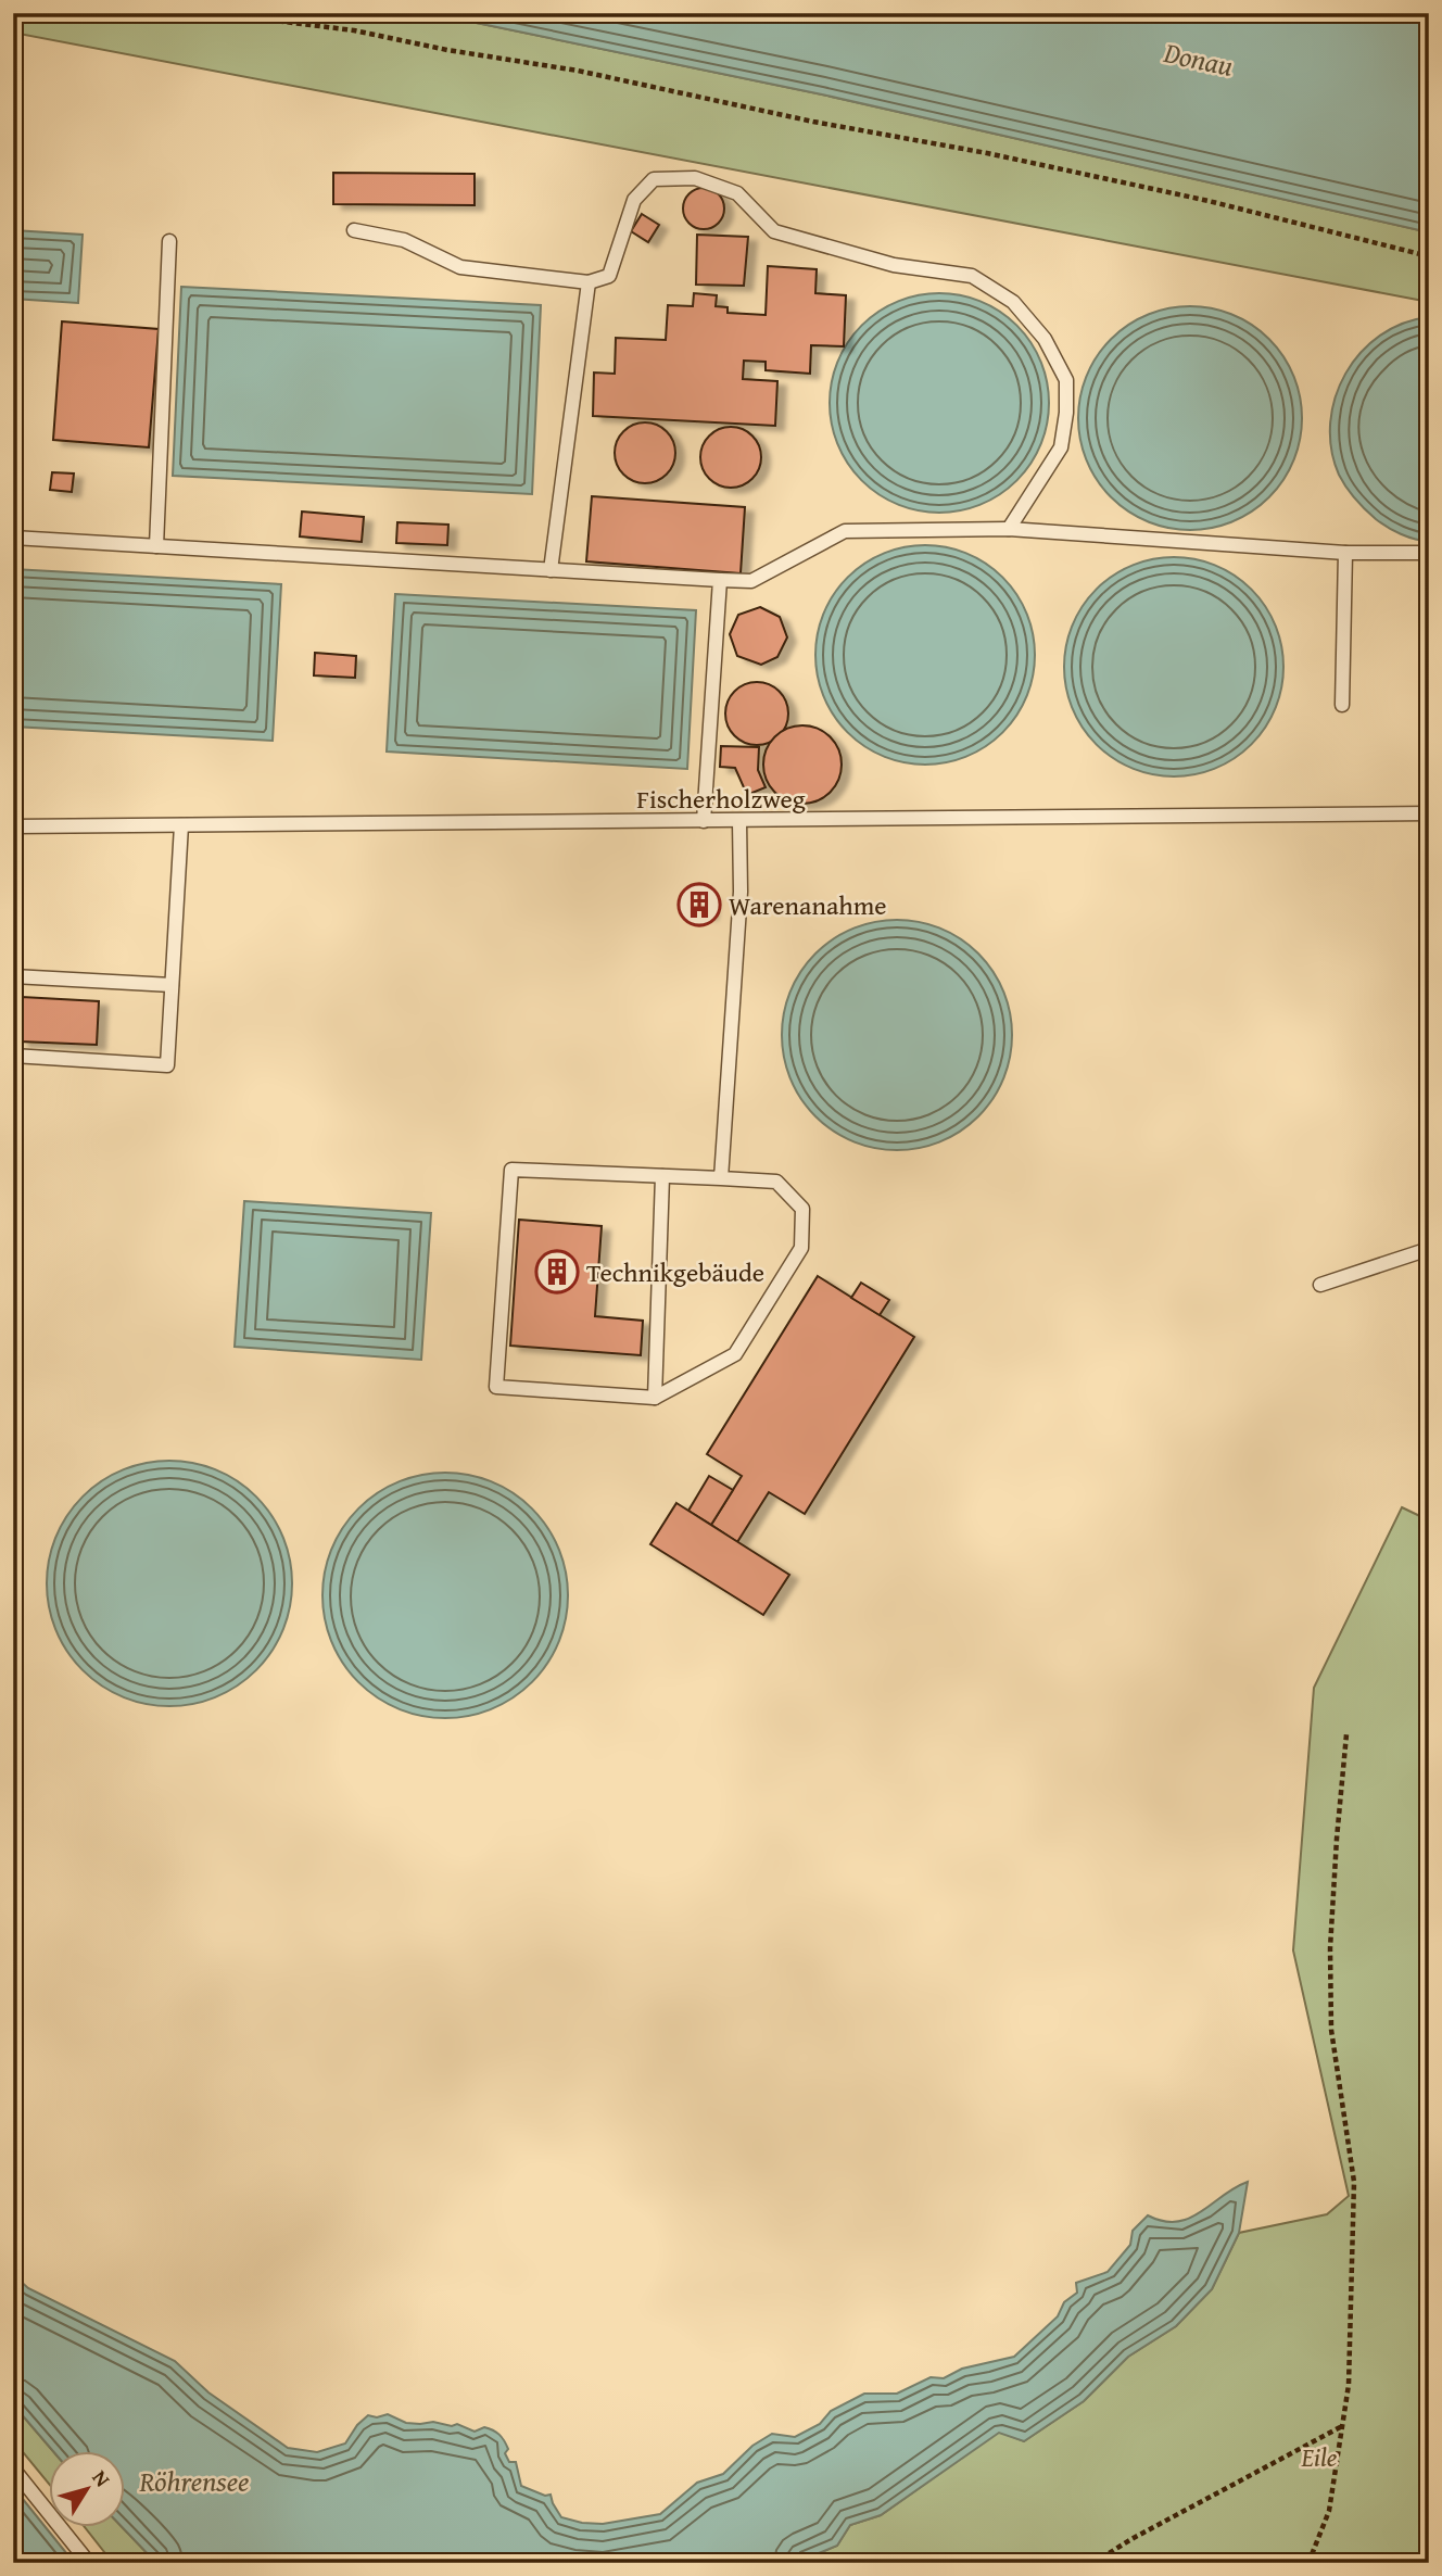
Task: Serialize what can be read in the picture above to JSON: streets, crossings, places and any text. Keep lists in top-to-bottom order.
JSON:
{
  "streets": {
    "lane": ["Fischerholzweg"]
  },
  "water": ["Donau", "Röhrensee"],
  "parks": ["Eile"],
  "places": {
    "building": ["Warenanahme", "Technikgebäude"]
  },
  "north": "top right"
}
